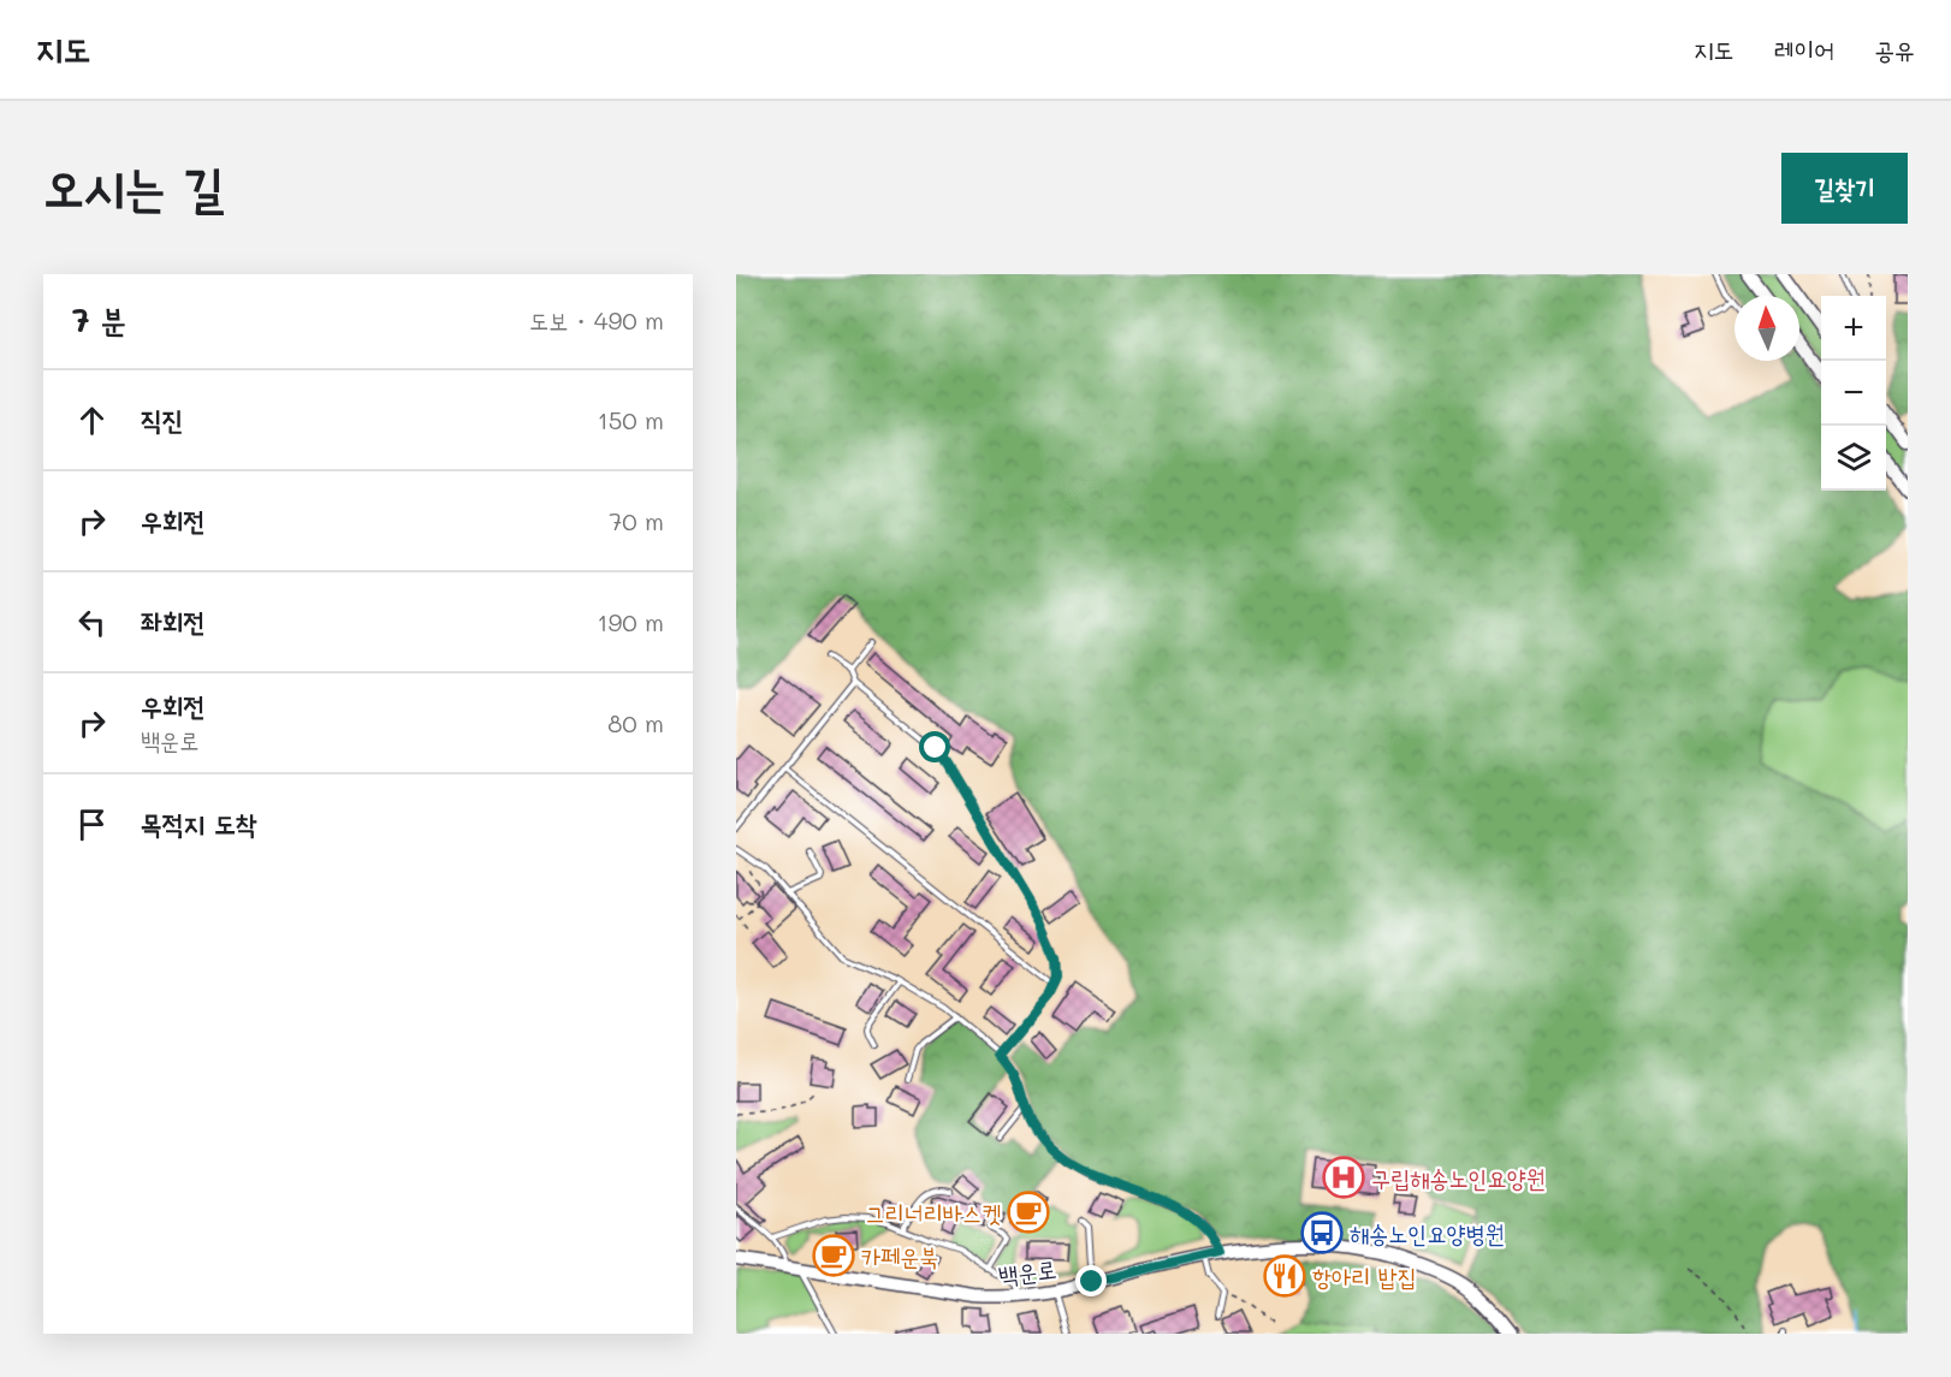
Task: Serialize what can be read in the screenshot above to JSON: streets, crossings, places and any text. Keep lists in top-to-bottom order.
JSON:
{
  "streets": {
    "street": ["백운로"]
  },
  "places": {
    "hospital": ["구립해송노인요양원"],
    "cafe": ["그리너리바스켓", "카페운북"],
    "bus stop": ["해송노인요양병원"],
    "restaurant": ["항아리 밥집"]
  },
  "north": "top",
  "page": {
    "header": "지도",
    "nav": ["지도", "레이어", "공유"],
    "title": "오시는 길",
    "buttons": "길찾기",
    "heading": ["7 분", "도보 · 490 m"],
    "map_buttons": ["+", "−"],
    "list": [
      ["직진", "150 m"],
      ["우회전", "70 m"],
      ["좌회전", "190 m"],
      ["우회전", "백운로", "80 m"],
      "목적지 도착"
    ]
  }
}
